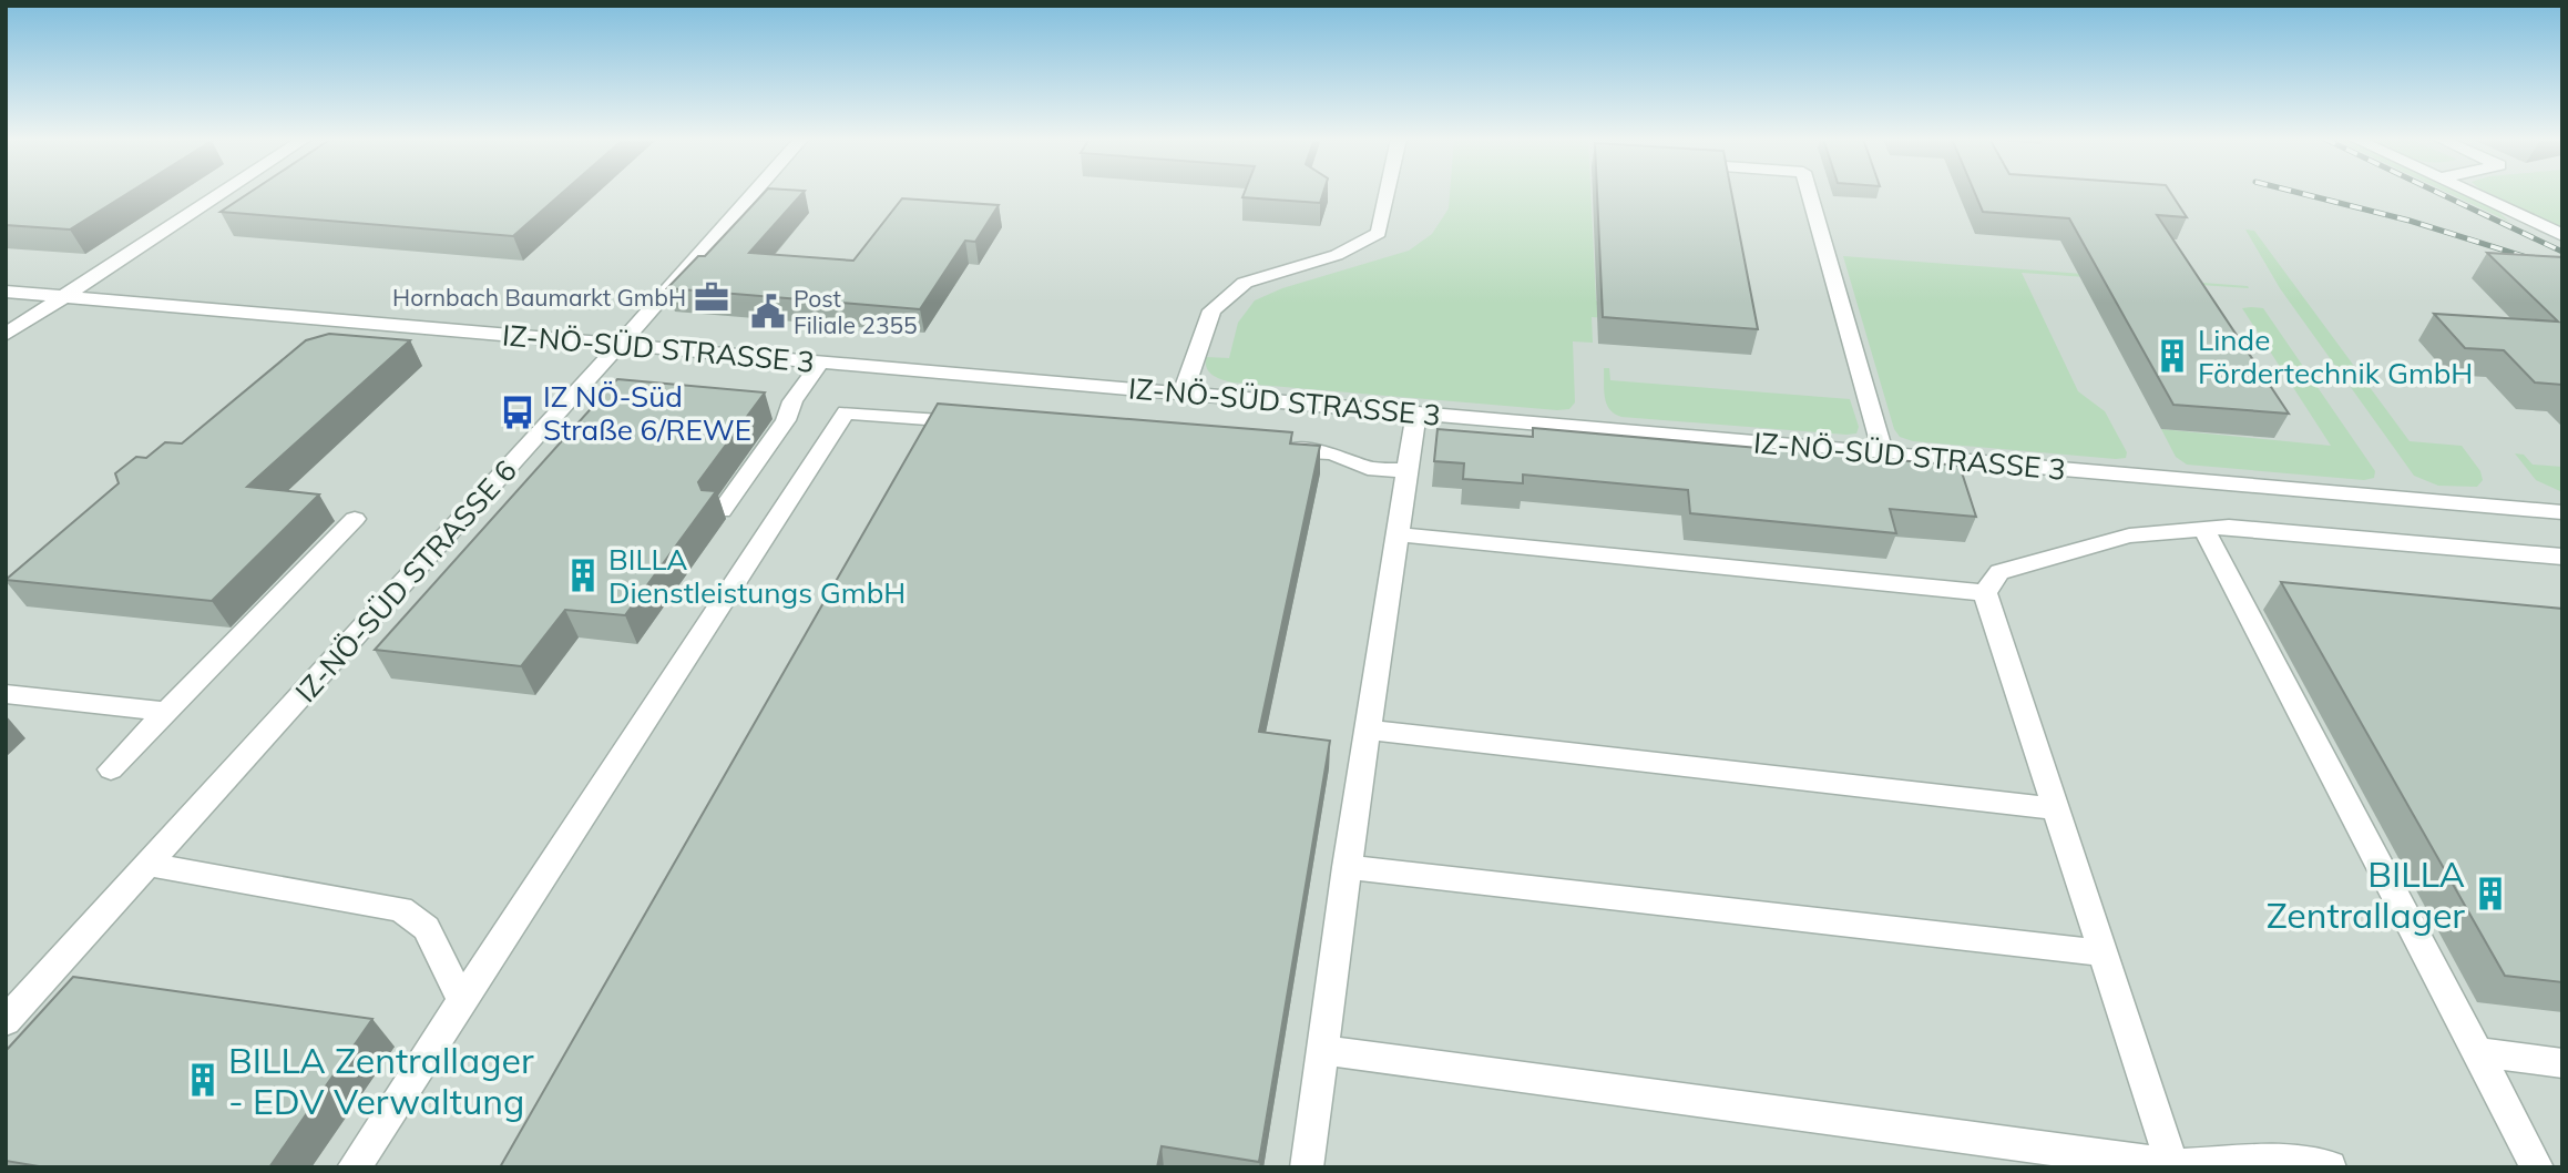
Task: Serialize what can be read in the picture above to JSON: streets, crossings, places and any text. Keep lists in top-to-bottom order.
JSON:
{
  "streets": {
    "street": ["IZ-NÖ-SÜD STRASSE 3", "IZ-NÖ-SÜD STRASSE 6"]
  },
  "crossings": [
    ["IZ-NÖ-SÜD STRASSE 3", "IZ-NÖ-SÜD STRASSE 6"]
  ],
  "places": {
    "office": ["Hornbach Baumarkt GmbH"],
    "public building": ["Post Filiale 2355"],
    "building": [
      "Linde Fördertechnik GmbH",
      "BILLA Dienstleistungs GmbH",
      "BILLA Zentrallager",
      "BILLA Zentrallager - EDV Verwaltung"
    ],
    "bus stop": ["IZ NÖ-Süd Straße 6/REWE"]
  }
}
